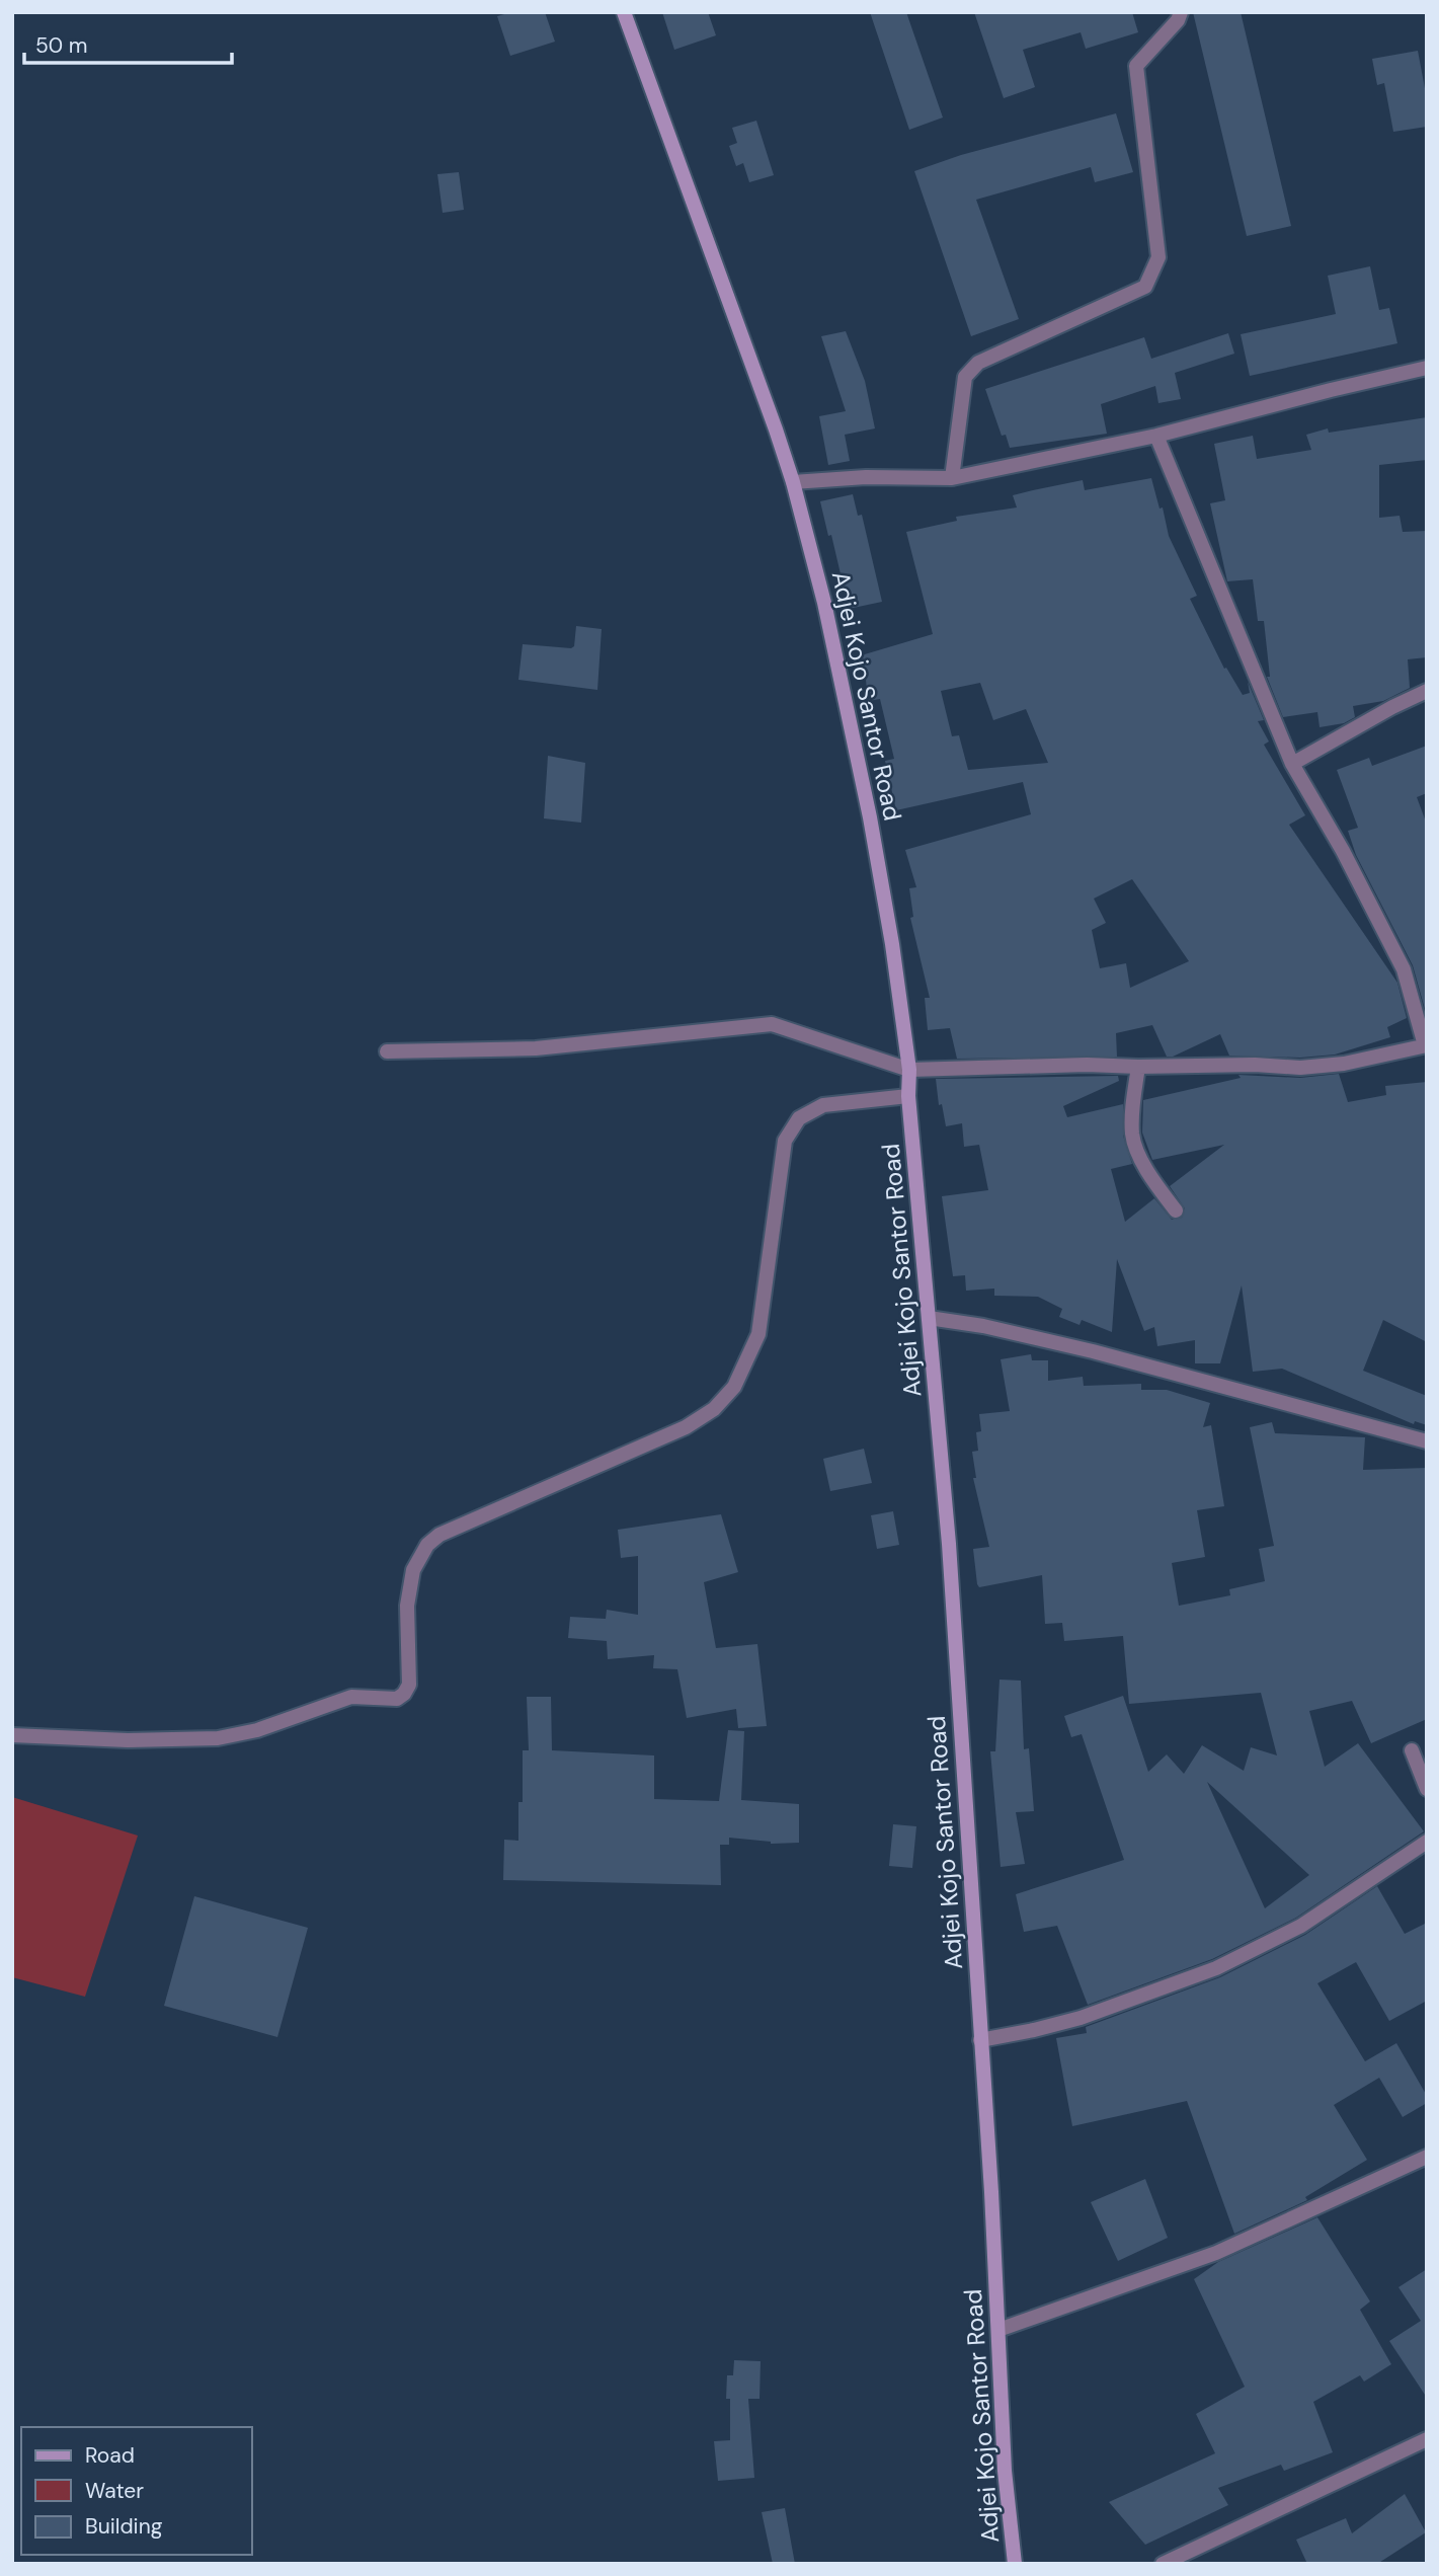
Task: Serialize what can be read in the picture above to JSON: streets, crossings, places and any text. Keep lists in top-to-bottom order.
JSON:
{
  "streets": {
    "street": ["Adjei Kojo Santor Road"]
  },
  "legend": ["Road", "Water", "Building"],
  "scale_bar": "50 m"
}
